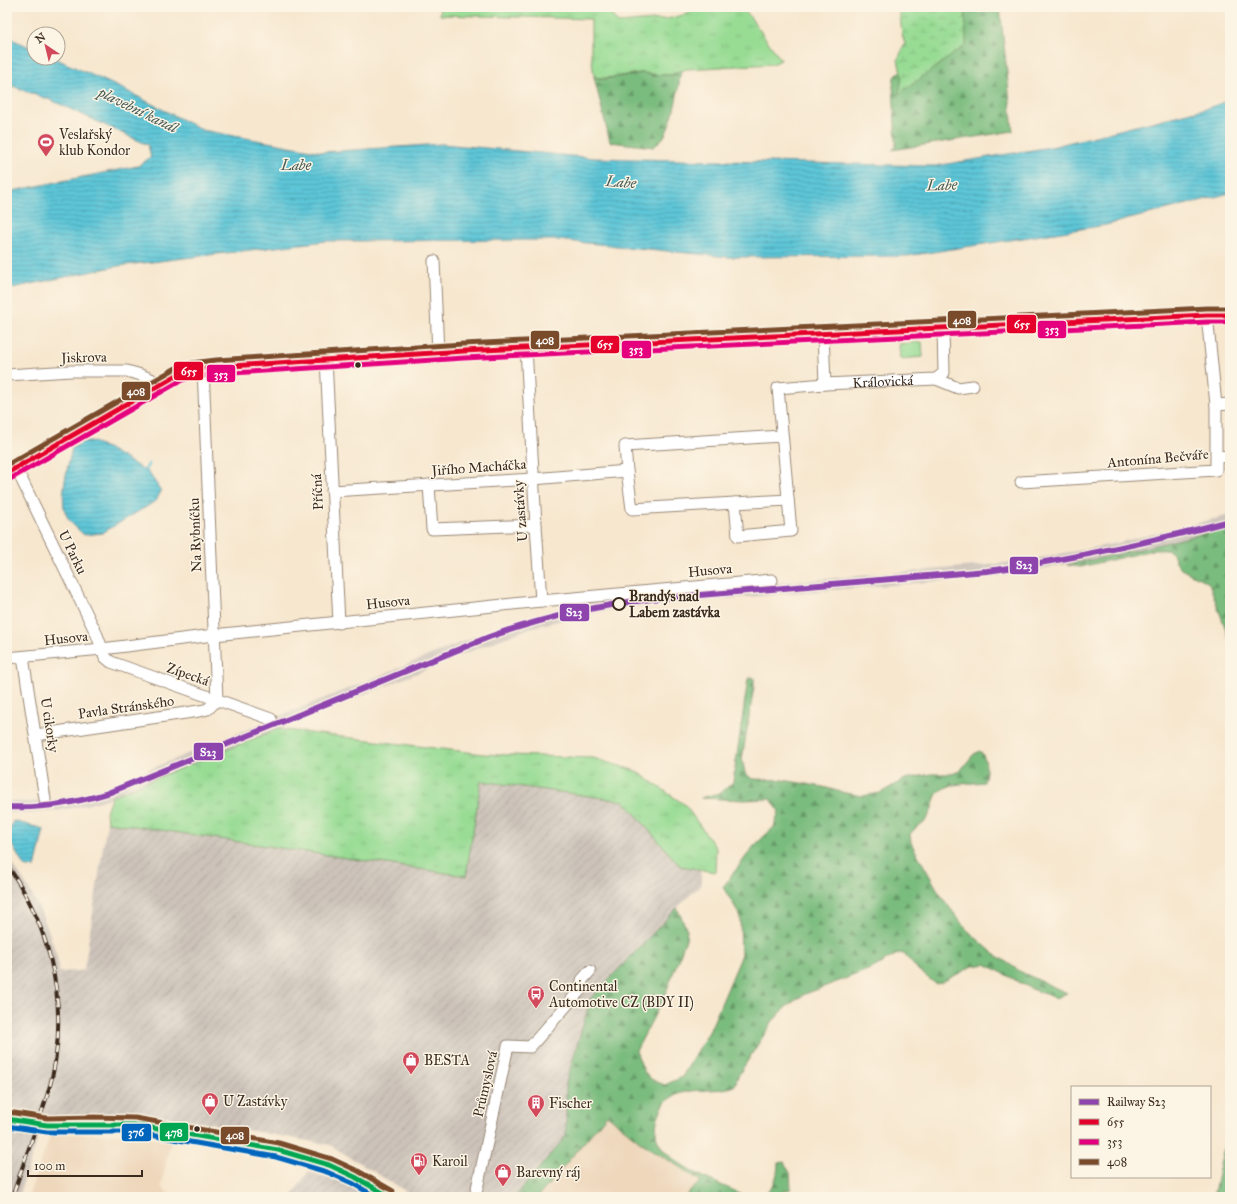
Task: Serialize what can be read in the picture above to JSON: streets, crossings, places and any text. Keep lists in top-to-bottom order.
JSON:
{
  "streets": {
    "street": [
      "Jiskrova",
      "Královická",
      "Antonína Bečváře",
      "Jiřího Macháčka",
      "Příčná",
      "U zastávky",
      "Na Rybníčku",
      "U Parku",
      "Husova",
      "Zípecká",
      "Pavla Stránského",
      "U cikorky",
      "Průmyslová"
    ]
  },
  "crossings": [
    ["Jiřího Macháčka", "Příčná"],
    ["Jiřího Macháčka", "U zastávky"],
    ["Příčná", "Husova"],
    ["U zastávky", "Husova"],
    ["Na Rybníčku", "Husova"],
    ["Na Rybníčku", "Zípecká"],
    ["Na Rybníčku", "Pavla Stránského"],
    ["U Parku", "Husova"],
    ["U Parku", "Zípecká"],
    ["Husova", "Zípecká"],
    ["Husova", "U cikorky"],
    ["Zípecká", "Pavla Stránského"],
    ["Pavla Stránského", "U cikorky"]
  ],
  "water": ["plavební kanál", "Labe"],
  "places": {
    "sports": ["Veslařský klub Kondor"],
    "other": ["Brandýs nad Labem zastávka"],
    "bus stop": ["Continental Automotive CZ (BDY II)"],
    "shop": ["BESTA", "U Zastávky", "Barevný ráj"],
    "building": ["Fischer"],
    "fuel station": ["Karoil"]
  },
  "lines": [
    "transit line 408",
    "transit line 655",
    "transit line 353",
    "rail line S23",
    "transit line 478",
    "transit line 376"
  ],
  "legend": [
    "Railway S23",
    "655",
    "353",
    "408"
  ],
  "scale_bar": "100 m",
  "north": "top left"
}
